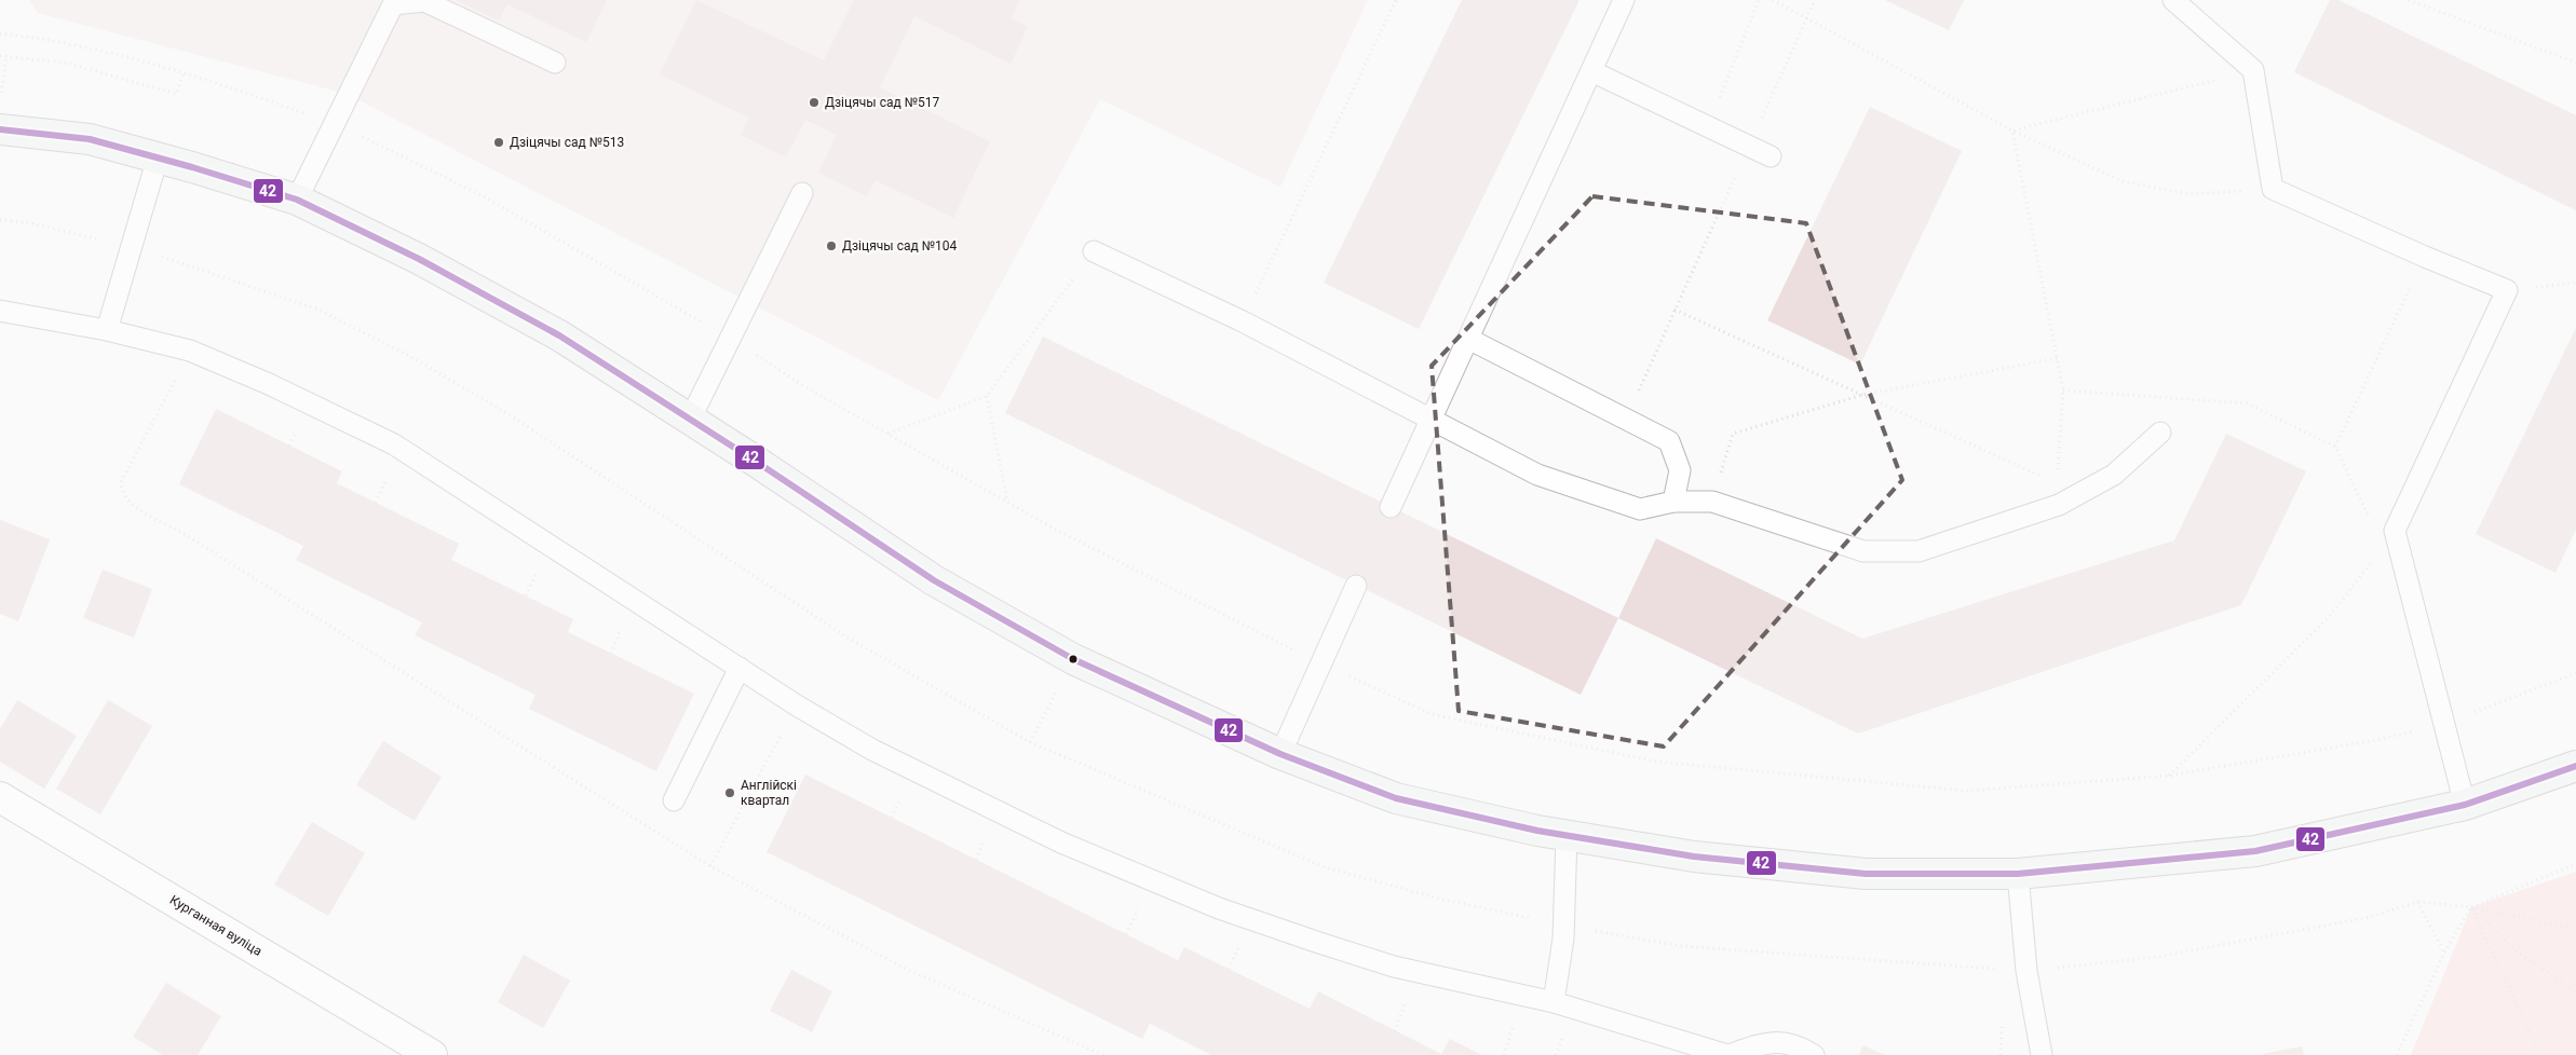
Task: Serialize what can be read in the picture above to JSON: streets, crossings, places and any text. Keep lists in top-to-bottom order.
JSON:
{
  "streets": {
    "street": ["Курганная вуліца"]
  },
  "places": [
    "Дзіцячы сад №517",
    "Дзіцячы сад №513",
    "Дзіцячы сад №104",
    "Англійскі квартал"
  ],
  "lines": ["transit line 42"]
}
